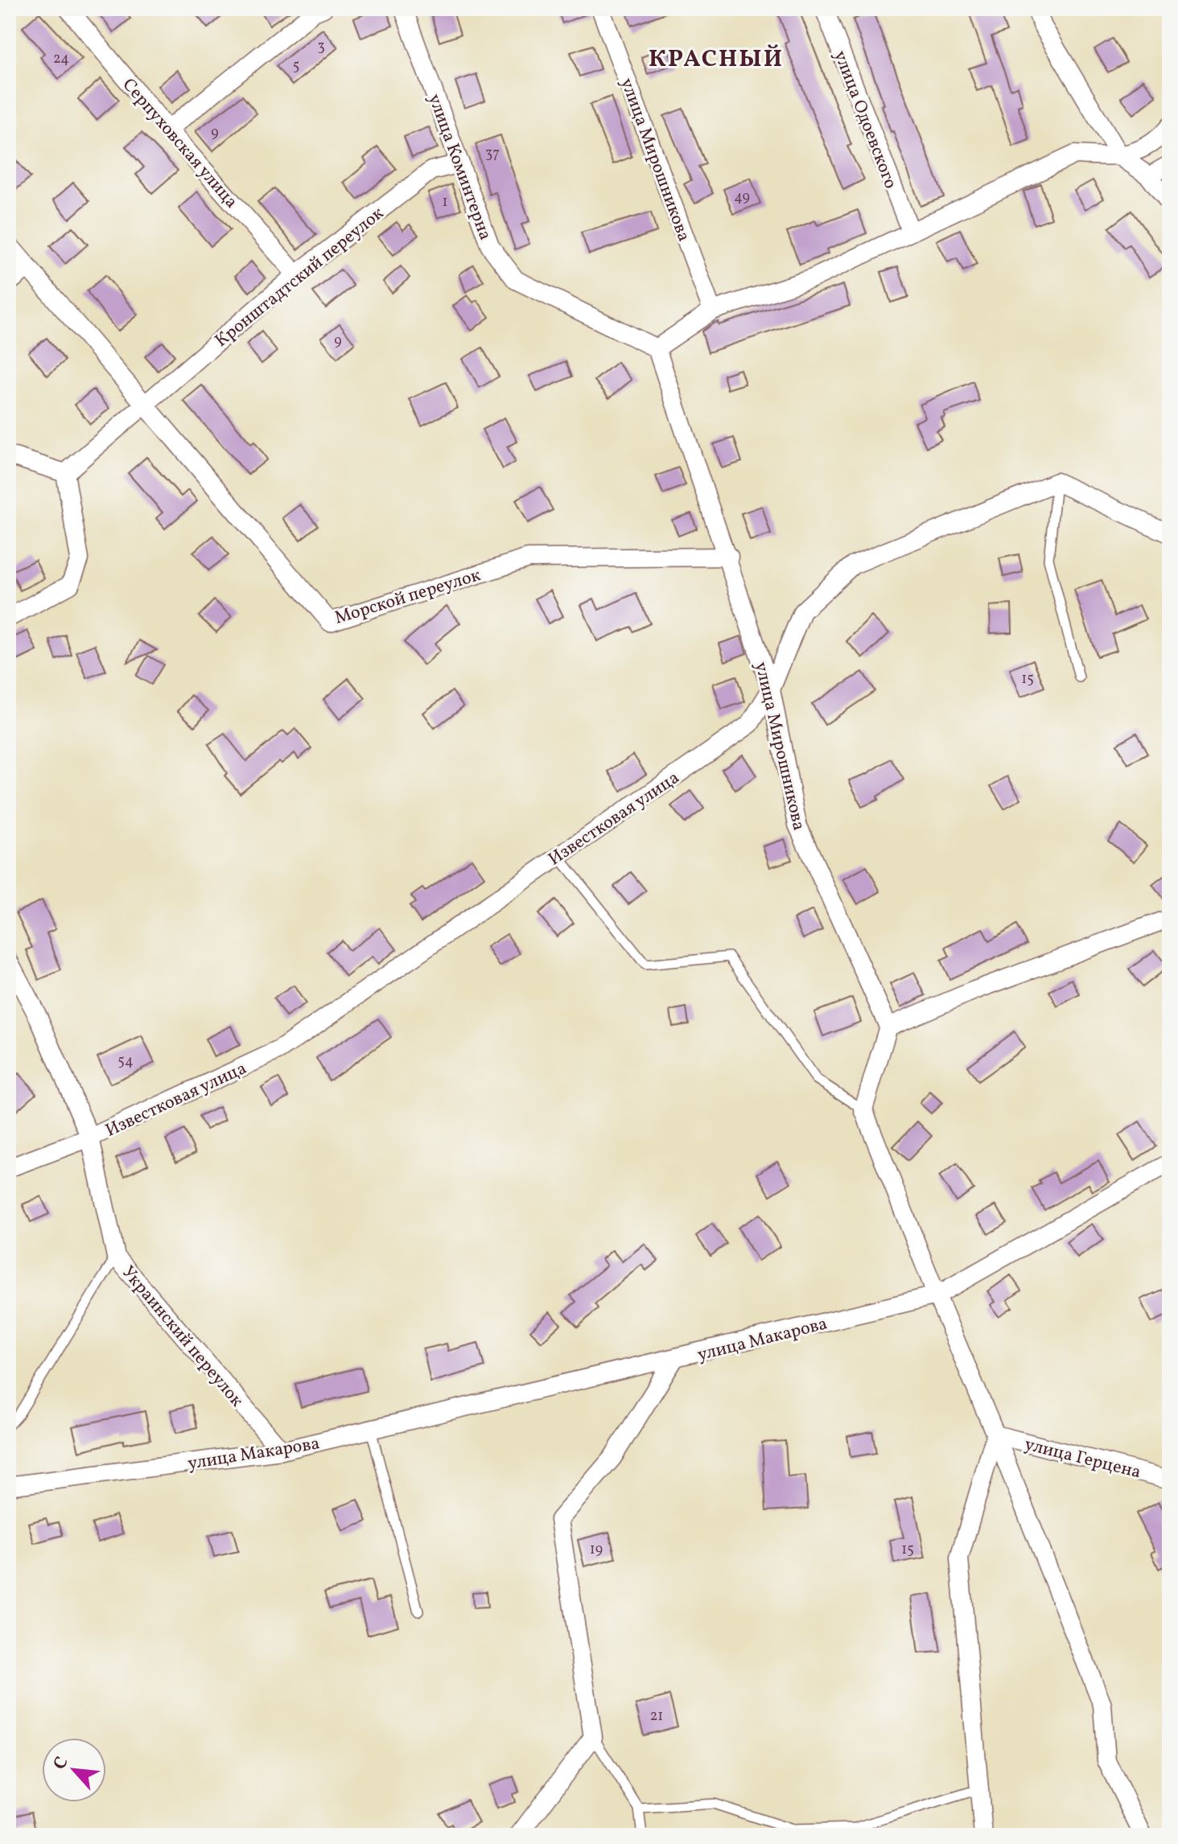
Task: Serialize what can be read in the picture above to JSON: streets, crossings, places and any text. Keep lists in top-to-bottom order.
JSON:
{
  "streets": {
    "street": [
      "улица Одоевского",
      "Серпуховская улица",
      "улица Мирошникова",
      "улица Коминтерна",
      "Кронштадтский переулок",
      "Морской переулок",
      "Известковая улица",
      "Украинский переулок",
      "улица Макарова",
      "улица Герцена"
    ]
  },
  "crossings": [
    ["Серпуховская улица", "Кронштадтский переулок"],
    ["улица Мирошникова", "улица Коминтерна"],
    ["улица Мирошникова", "Морской переулок"],
    ["улица Мирошникова", "Известковая улица"],
    ["улица Коминтерна", "Кронштадтский переулок"],
    ["Кронштадтский переулок", "Морской переулок"],
    ["Известковая улица", "Украинский переулок"],
    ["Украинский переулок", "улица Макарова"]
  ],
  "districts": ["КРАСНЫЙ"],
  "house_numbers": [
    "3",
    "24",
    "5",
    "9",
    "37",
    "49",
    "1",
    "9",
    "15",
    "54",
    "19",
    "15",
    "21"
  ],
  "north": "top left"
}
